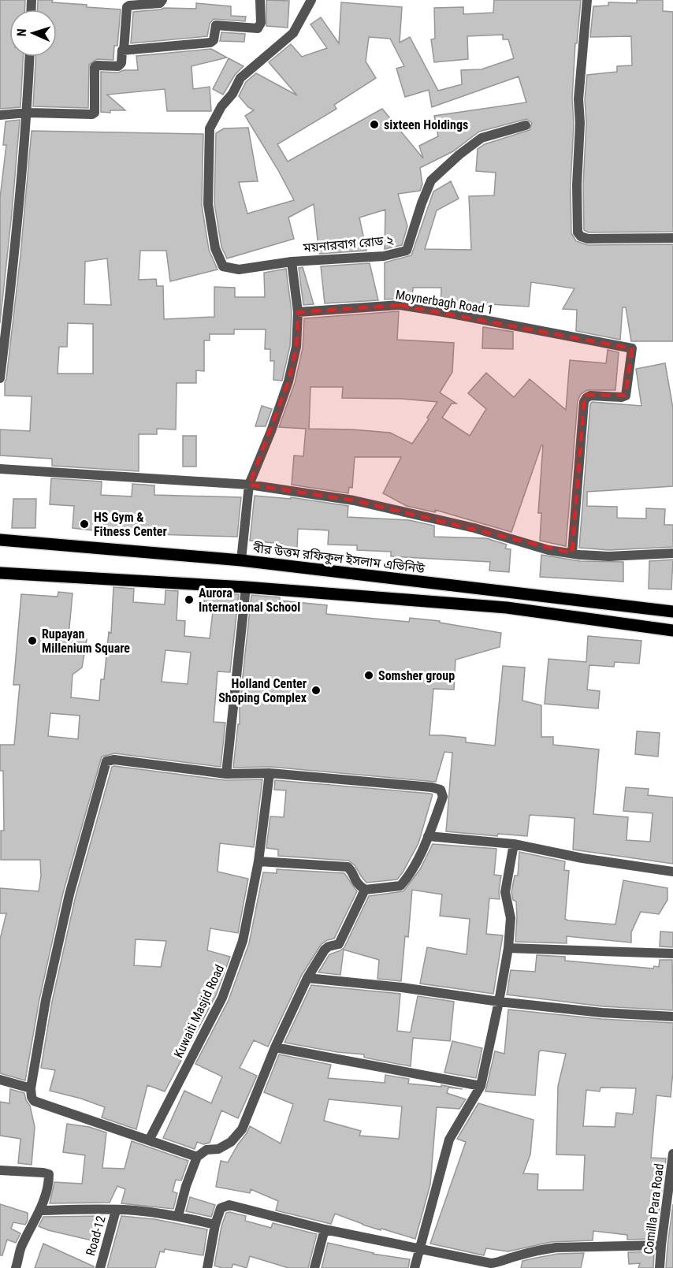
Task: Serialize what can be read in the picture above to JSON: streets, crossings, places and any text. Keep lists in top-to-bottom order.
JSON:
{
  "streets": {
    "main road": ["বীর উত্তম রফিকুল ইসলাম এভিনিউ"],
    "street": [
      "ময়নারবাগ রোড ২",
      "Moynerbagh Road 1",
      "Kuwaiti Masjid Road",
      "Comilla Para Road",
      "Road-12"
    ]
  },
  "places": [
    "sixteen Holdings",
    "HS Gym & Fitness Center",
    "Aurora International School",
    "Rupayan Millenium Square",
    "Somsher group",
    "Holland Center Shoping Complex"
  ],
  "north": "left"
}
